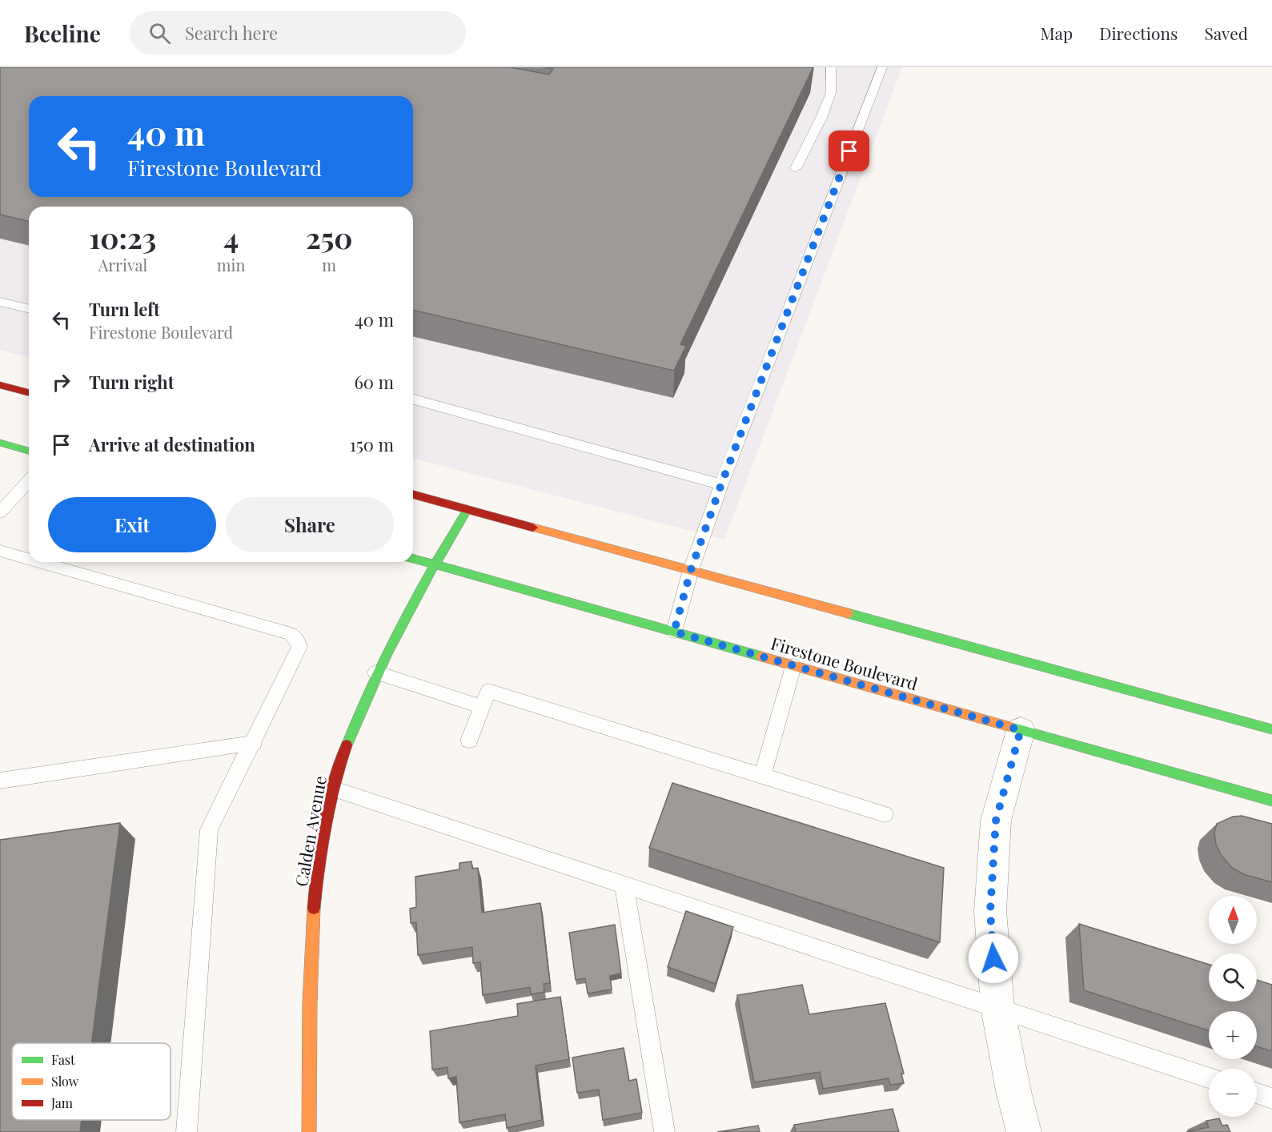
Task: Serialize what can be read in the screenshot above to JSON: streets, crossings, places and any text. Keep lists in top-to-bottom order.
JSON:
{
  "streets": {
    "main road": ["Firestone Boulevard", "Calden Avenue"]
  },
  "crossings": [
    ["Firestone Boulevard", "Calden Avenue"]
  ],
  "legend": ["Fast", "Slow", "Jam"],
  "north": "top",
  "page": {
    "header": "Beeline",
    "search": "Search here",
    "nav": ["Map", "Directions", "Saved"],
    "turn": ["40 m", "Firestone Boulevard"],
    "eta": [
      "10:23",
      "Arrival",
      "4",
      "min",
      "250",
      "m"
    ],
    "list": [
      {
        "name": "Turn left",
        "note": "Firestone Boulevard",
        "value": "40 m"
      },
      {
        "name": "Turn right",
        "value": "60 m"
      },
      {
        "name": "Arrive at destination",
        "value": "150 m"
      }
    ],
    "buttons": ["Exit", "Share"],
    "map_buttons": ["+", "−"]
  }
}
